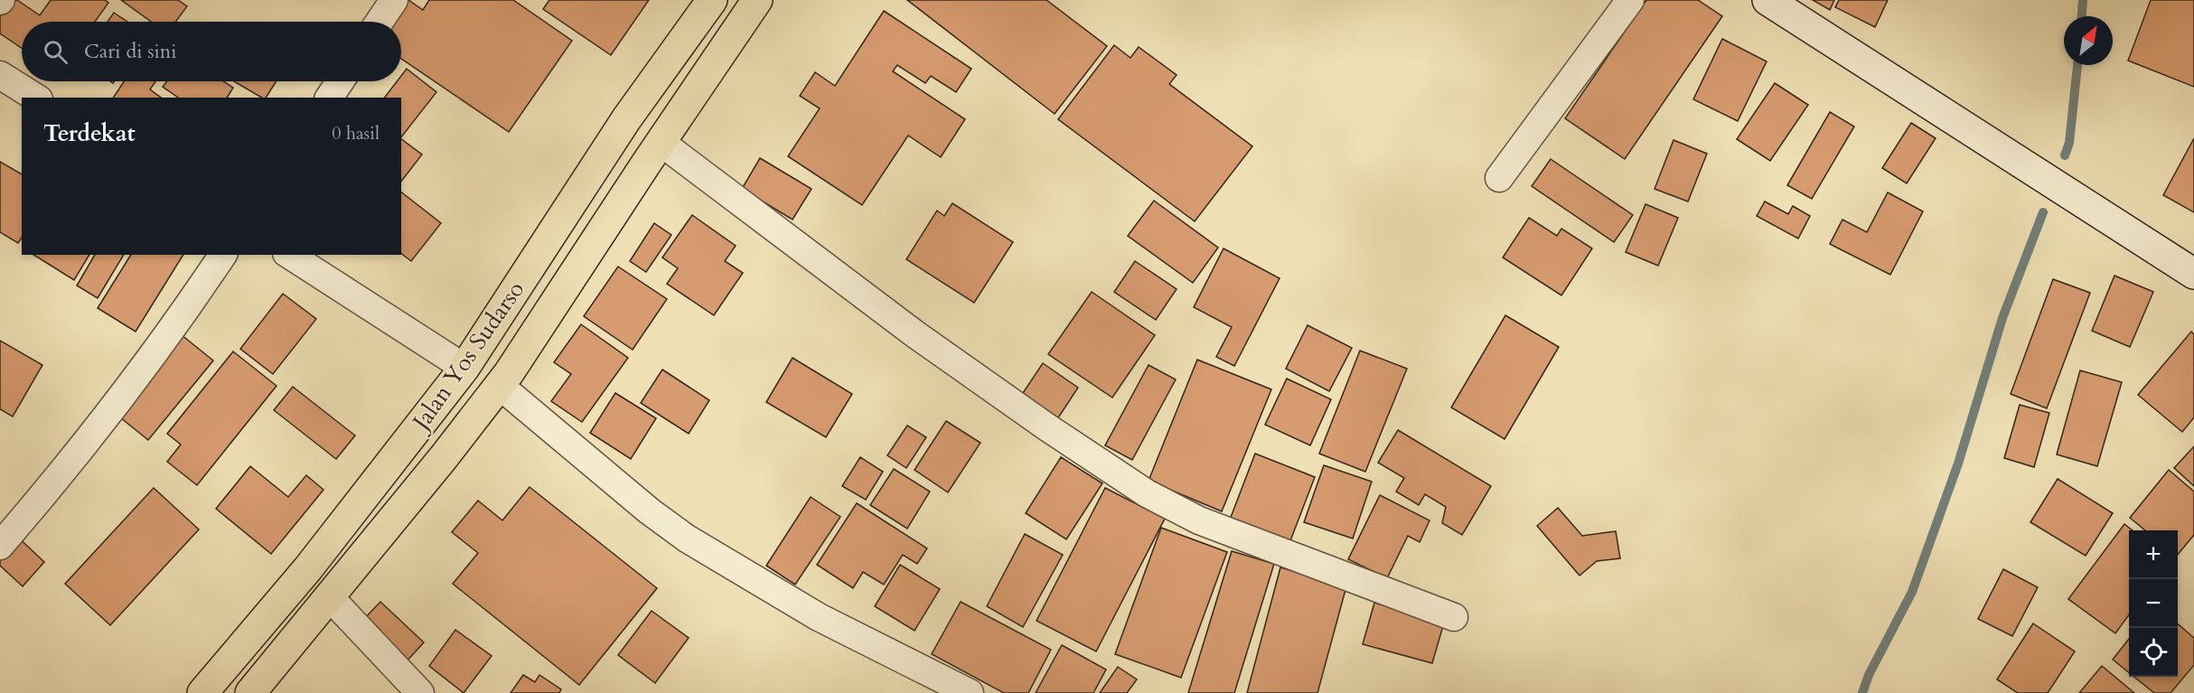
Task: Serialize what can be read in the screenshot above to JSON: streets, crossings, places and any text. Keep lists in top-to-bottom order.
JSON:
{
  "streets": {
    "highway": ["Jalan Yos Sudarso"]
  },
  "north": "top right",
  "page": {
    "search": "Cari di sini",
    "heading": ["Terdekat", "0 hasil"],
    "map_buttons": ["+", "−"]
  }
}
